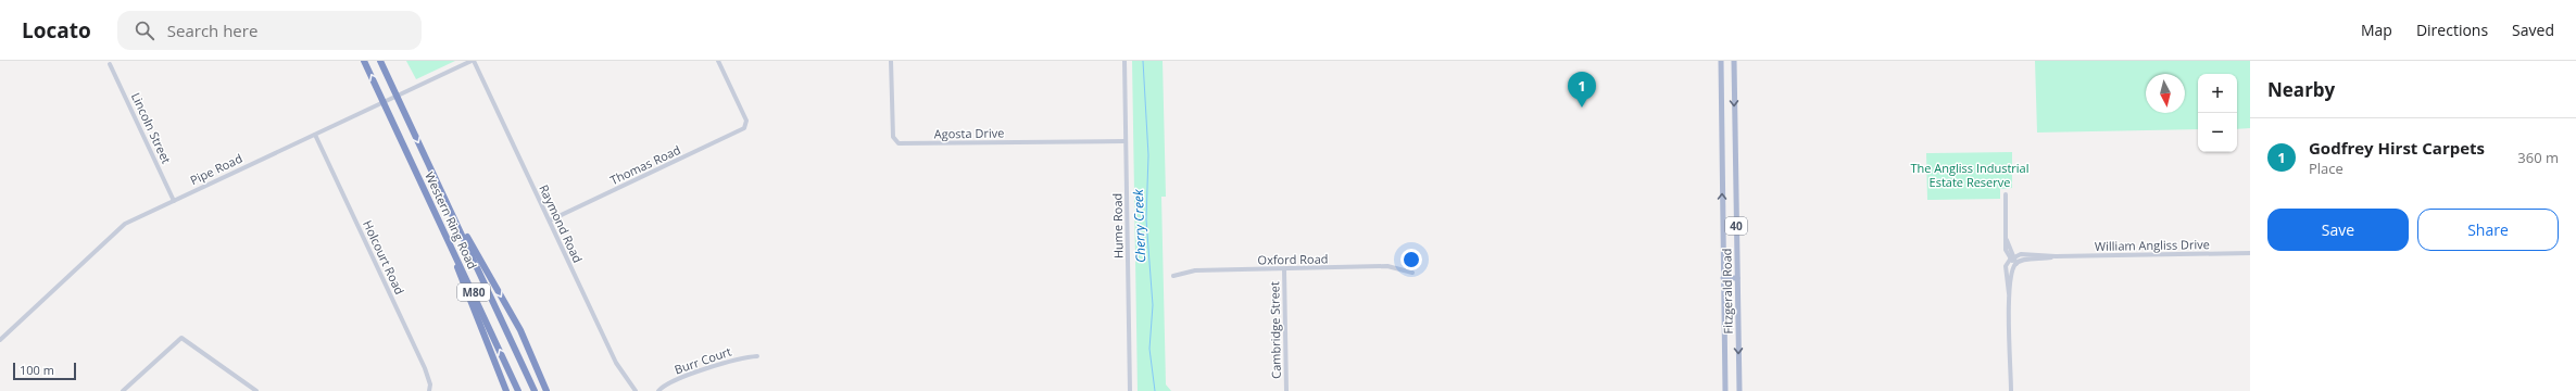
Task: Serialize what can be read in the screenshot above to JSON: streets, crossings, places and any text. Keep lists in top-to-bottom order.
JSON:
{
  "streets": {
    "highway": ["Western Ring Road", "M80"],
    "main road": ["40", "Fitzgerald Road"],
    "street": [
      "Lincoln Street",
      "Agosta Drive",
      "Thomas Road",
      "Pipe Road",
      "Raymond Road",
      "Hume Road",
      "William Angliss Drive",
      "Holcourt Road",
      "Oxford Road",
      "Cambridge Street",
      "Burr Court"
    ]
  },
  "crossings": [
    ["Lincoln Street", "Pipe Road"],
    ["Agosta Drive", "Hume Road"],
    ["Thomas Road", "Raymond Road"],
    ["Pipe Road", "Raymond Road"],
    ["Pipe Road", "Holcourt Road"],
    ["Oxford Road", "Cambridge Street"]
  ],
  "water": ["Cherry Creek"],
  "parks": ["The Angliss Industrial Estate Reserve"],
  "scale_bar": "100 m",
  "north": "bottom",
  "page": {
    "header": "Locato",
    "search": "Search here",
    "nav": ["Map", "Directions", "Saved"],
    "heading": "Nearby",
    "pins": "1",
    "map_buttons": ["+", "−"],
    "list": [
      {
        "mark": "1",
        "name": "Godfrey Hirst Carpets",
        "note": "Place",
        "value": "360 m"
      }
    ],
    "buttons": ["Save", "Share"],
    "scale": "100 m"
  }
}
